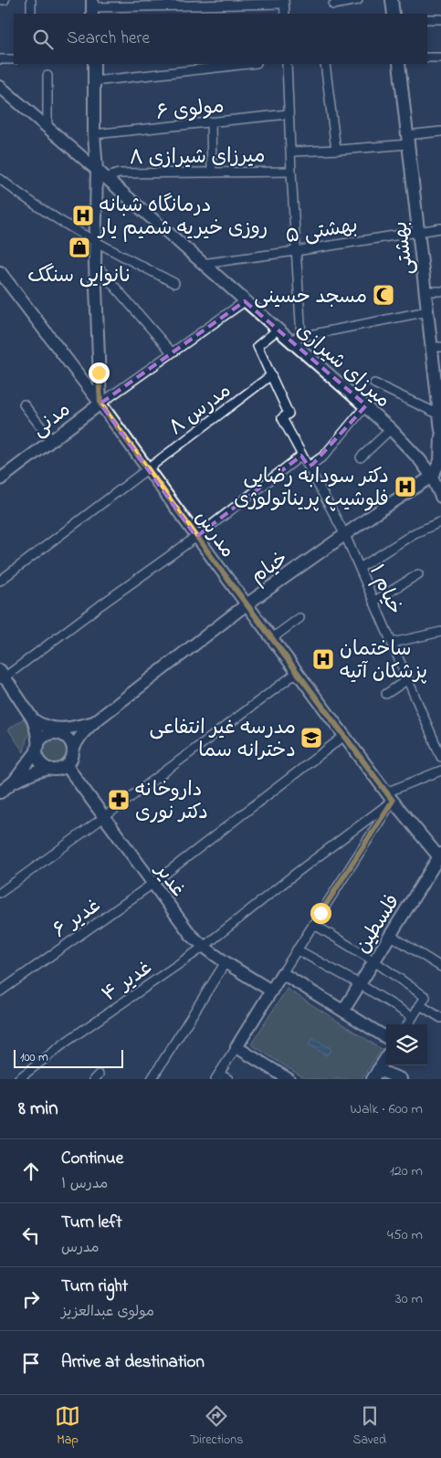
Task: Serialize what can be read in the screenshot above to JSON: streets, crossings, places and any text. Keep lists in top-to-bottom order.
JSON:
{
  "streets": {
    "main road": [
      "بهشتی",
      "میرزای شیرازی",
      "مدنی",
      "مدرس",
      "خیام",
      "غدیر",
      "فلسطین"
    ],
    "street": [
      "مولوی ۶",
      "میرزای شیرازی ۸",
      "بهشتی ۵",
      "مدرس ۸",
      "خیام ۱",
      "غدیر ۶",
      "غدیر ۴"
    ]
  },
  "crossings": [
    ["میرزای شیرازی ۸", "میرزای شیرازی"],
    ["بهشتی ۵", "بهشتی"],
    ["بهشتی ۵", "میرزای شیرازی"],
    ["میرزای شیرازی", "خیام"],
    ["مدرس ۸", "مدرس"],
    ["مدرس ۸", "خیام ۱"],
    ["مدنی", "مدرس"],
    ["مدرس", "خیام"],
    ["مدرس", "غدیر ۶"],
    ["مدرس", "فلسطین"],
    ["مدرس", "غدیر ۴"],
    ["خیام", "خیام ۱"],
    ["خیام", "غدیر"],
    ["غدیر", "غدیر ۶"],
    ["غدیر", "غدیر ۴"]
  ],
  "places": {
    "hospital": ["درمانگاه شبانه روزی خیریه شمیم یار", "دکتر سودابه رضایی فلوشیپ پریناتولوژی", "ساختمان پزشکان آتیه"],
    "shop": ["نانوایی سنگک"],
    "mosque": ["مسجد حسینی"],
    "school or university": ["مدرسه غیر انتفاعی دخترانه سما"],
    "pharmacy": ["داروخانه دکتر نوری"]
  },
  "scale_bar": "100 m",
  "page": {
    "search": "Search here",
    "scale": "100 m",
    "heading": ["8 min", "Walk · 600 m"],
    "list": [
      ["Continue", "مدرس ۱", "120 m"],
      ["Turn left", "مدرس", "450 m"],
      ["Turn right", "مولوی عبدالعزیز", "30 m"],
      "Arrive at destination"
    ],
    "nav": ["Map", "Directions", "Saved"]
  }
}
